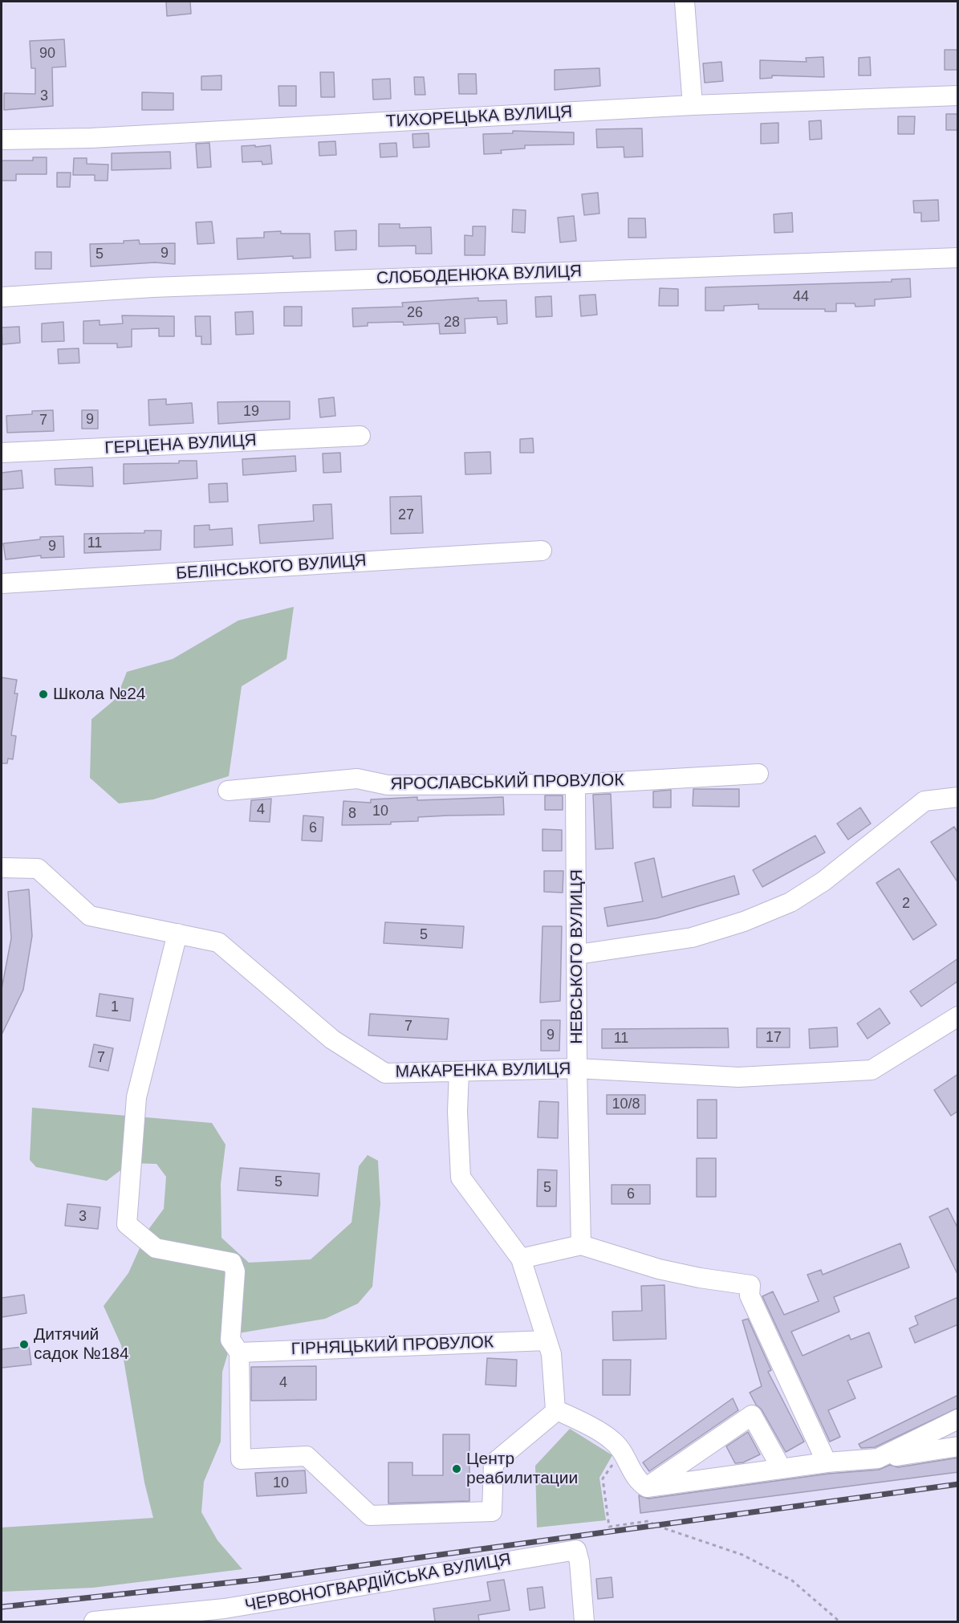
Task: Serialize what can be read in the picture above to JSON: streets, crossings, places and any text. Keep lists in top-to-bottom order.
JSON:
{
  "streets": {
    "street": [
      "ТИХОРЕЦЬКА ВУЛИЦЯ",
      "СЛОБОДЕНЮКА ВУЛИЦЯ",
      "ГЕРЦЕНА ВУЛИЦЯ",
      "БЕЛІНСЬКОГО ВУЛИЦЯ",
      "ЯРОСЛАВСЬКИЙ ПРОВУЛОК",
      "НЕВСЬКОГО ВУЛИЦЯ",
      "МАКАРЕНКА ВУЛИЦЯ",
      "ГІРНЯЦЬКИЙ ПРОВУЛОК",
      "ЧЕРВОНОГВАРДІЙСЬКА ВУЛИЦЯ"
    ]
  },
  "crossings": [
    ["ЯРОСЛАВСЬКИЙ ПРОВУЛОК", "НЕВСЬКОГО ВУЛИЦЯ"],
    ["НЕВСЬКОГО ВУЛИЦЯ", "МАКАРЕНКА ВУЛИЦЯ"]
  ],
  "places": ["Школа №24", "Дитячий садок №184", "Центр реабилитации"],
  "house_numbers": [
    "90",
    "3",
    "9",
    "5",
    "44",
    "26",
    "28",
    "19",
    "9",
    "7",
    "27",
    "11",
    "9",
    "4",
    "10",
    "8",
    "6",
    "2",
    "5",
    "1",
    "7",
    "9",
    "17",
    "11",
    "7",
    "10/8",
    "5",
    "5",
    "6",
    "3",
    "4",
    "10"
  ]
}
